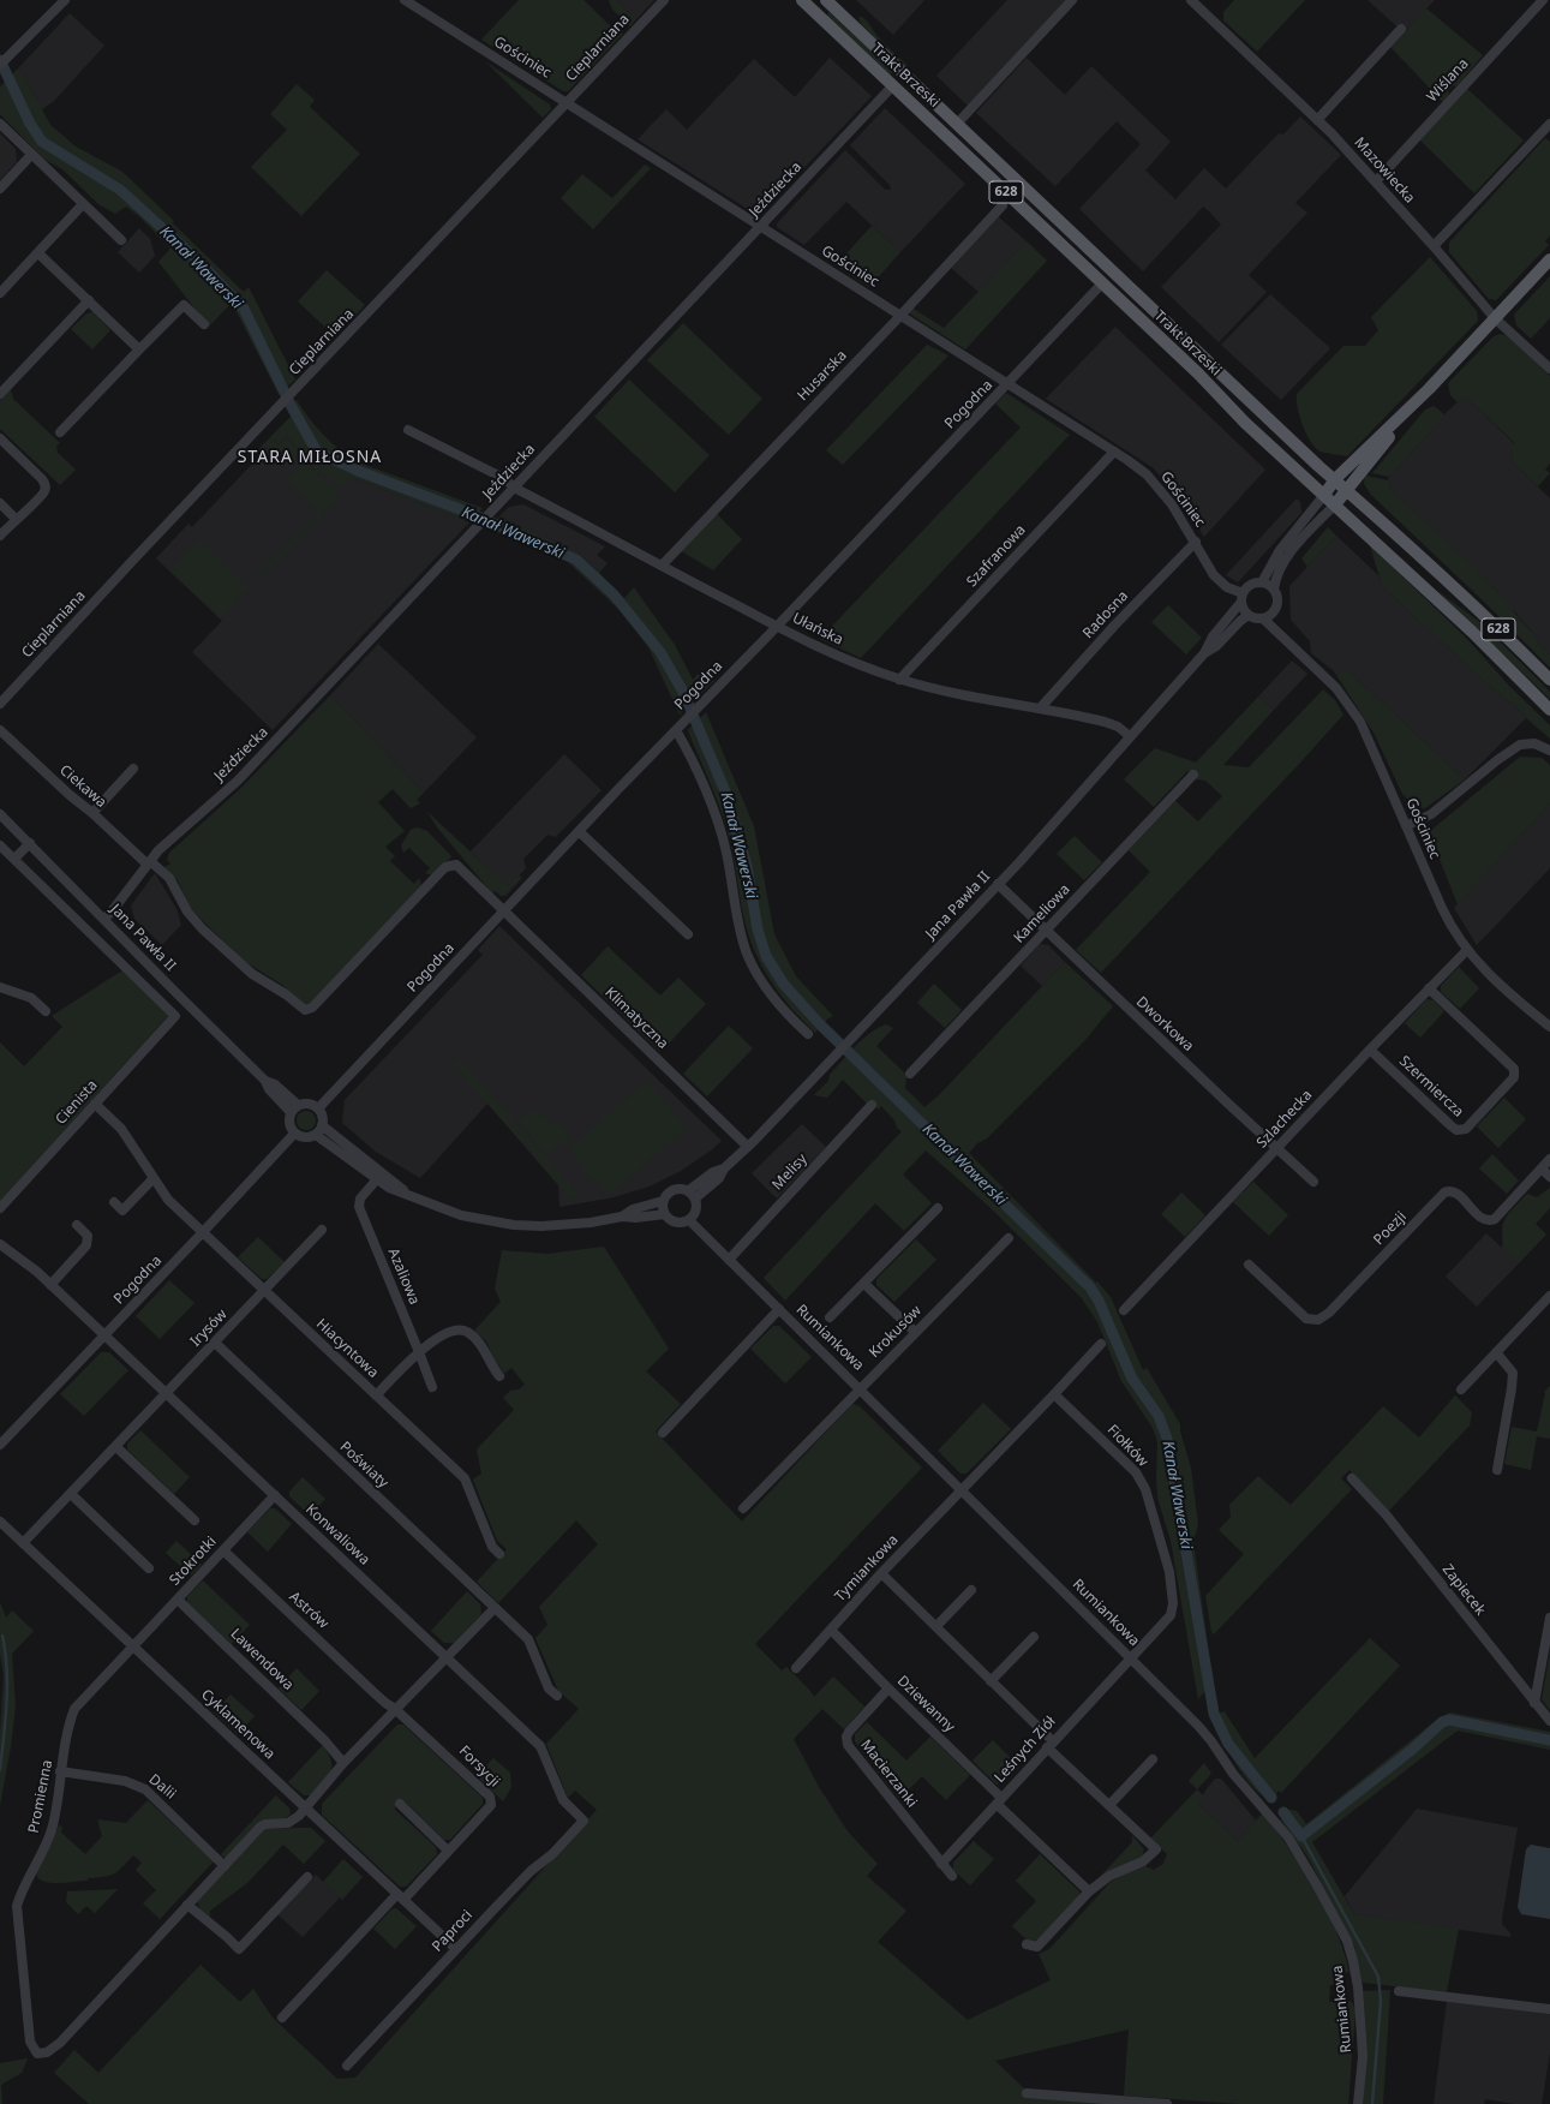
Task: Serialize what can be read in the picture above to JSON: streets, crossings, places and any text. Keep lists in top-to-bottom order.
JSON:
{
  "streets": {
    "main road": ["Trakt Brzeski", "628"],
    "street": [
      "Cieplarniana",
      "Gościniec",
      "Wiślana",
      "Mazowiecka",
      "Jeździecka",
      "Husarska",
      "Pogodna",
      "Szafranowa",
      "Radosna",
      "Ułańska",
      "Ciekawa",
      "Jana Pawła II",
      "Kameliowa",
      "Klimatyczna",
      "Dworkowa",
      "Szermiercza",
      "Cienista",
      "Szlachecka",
      "Melisy",
      "Poezji",
      "Azaliowa",
      "Irysów",
      "Krokusów",
      "Rumiankowa",
      "Hiacyntowa",
      "Fiołków",
      "Poświaty",
      "Konwaliowa",
      "Stokrotki",
      "Tymiankowa",
      "Zapiecek",
      "Astrów",
      "Lawendowa",
      "Dziewanny",
      "Cyklamenowa",
      "Leśnych Ziół",
      "Forsycji",
      "Macierzanki",
      "Dalii",
      "Promienna",
      "Paproci"
    ]
  },
  "crossings": [
    ["Cieplarniana", "Gościniec"],
    ["Gościniec", "Jeździecka"],
    ["Gościniec", "Husarska"],
    ["Gościniec", "Pogodna"],
    ["Gościniec", "Szafranowa"],
    ["Gościniec", "Radosna"],
    ["Gościniec", "Jana Pawła II"],
    ["Gościniec", "Szlachecka"],
    ["Trakt Brzeski", "Jeździecka"],
    ["Trakt Brzeski", "Pogodna"],
    ["Wiślana", "Mazowiecka"],
    ["Jeździecka", "Ułańska"],
    ["Jeździecka", "Ciekawa"],
    ["Jeździecka", "Jana Pawła II"],
    ["Husarska", "Ułańska"],
    ["Pogodna", "Ułańska"],
    ["Pogodna", "Ciekawa"],
    ["Pogodna", "Jana Pawła II"],
    ["Pogodna", "Klimatyczna"],
    ["Pogodna", "Hiacyntowa"],
    ["Pogodna", "Konwaliowa"],
    ["Szafranowa", "Ułańska"],
    ["Radosna", "Ułańska"],
    ["Ułańska", "Jana Pawła II"],
    ["Ciekawa", "Klimatyczna"],
    ["Jana Pawła II", "Klimatyczna"],
    ["Jana Pawła II", "Dworkowa"],
    ["Jana Pawła II", "Rumiankowa"],
    ["Kameliowa", "Dworkowa"],
    ["Dworkowa", "Szlachecka"],
    ["Szermiercza", "Szlachecka"],
    ["Cienista", "Hiacyntowa"],
    ["Melisy", "Rumiankowa"],
    ["Irysów", "Hiacyntowa"],
    ["Irysów", "Poświaty"],
    ["Irysów", "Konwaliowa"],
    ["Irysów", "Cyklamenowa"],
    ["Krokusów", "Rumiankowa"],
    ["Rumiankowa", "Fiołków"],
    ["Rumiankowa", "Tymiankowa"],
    ["Rumiankowa", "Leśnych Ziół"],
    ["Fiołków", "Leśnych Ziół"],
    ["Konwaliowa", "Stokrotki"],
    ["Konwaliowa", "Paproci"],
    ["Stokrotki", "Astrów"],
    ["Stokrotki", "Lawendowa"],
    ["Stokrotki", "Cyklamenowa"],
    ["Stokrotki", "Promienna"],
    ["Tymiankowa", "Dziewanny"],
    ["Astrów", "Forsycji"],
    ["Dziewanny", "Leśnych Ziół"],
    ["Dziewanny", "Macierzanki"],
    ["Cyklamenowa", "Forsycji"],
    ["Cyklamenowa", "Promienna"],
    ["Cyklamenowa", "Paproci"],
    ["Leśnych Ziół", "Macierzanki"],
    ["Dalii", "Promienna"]
  ],
  "districts": ["STARA MIŁOSNA"],
  "water": ["Kanał Wawerski"]
}
